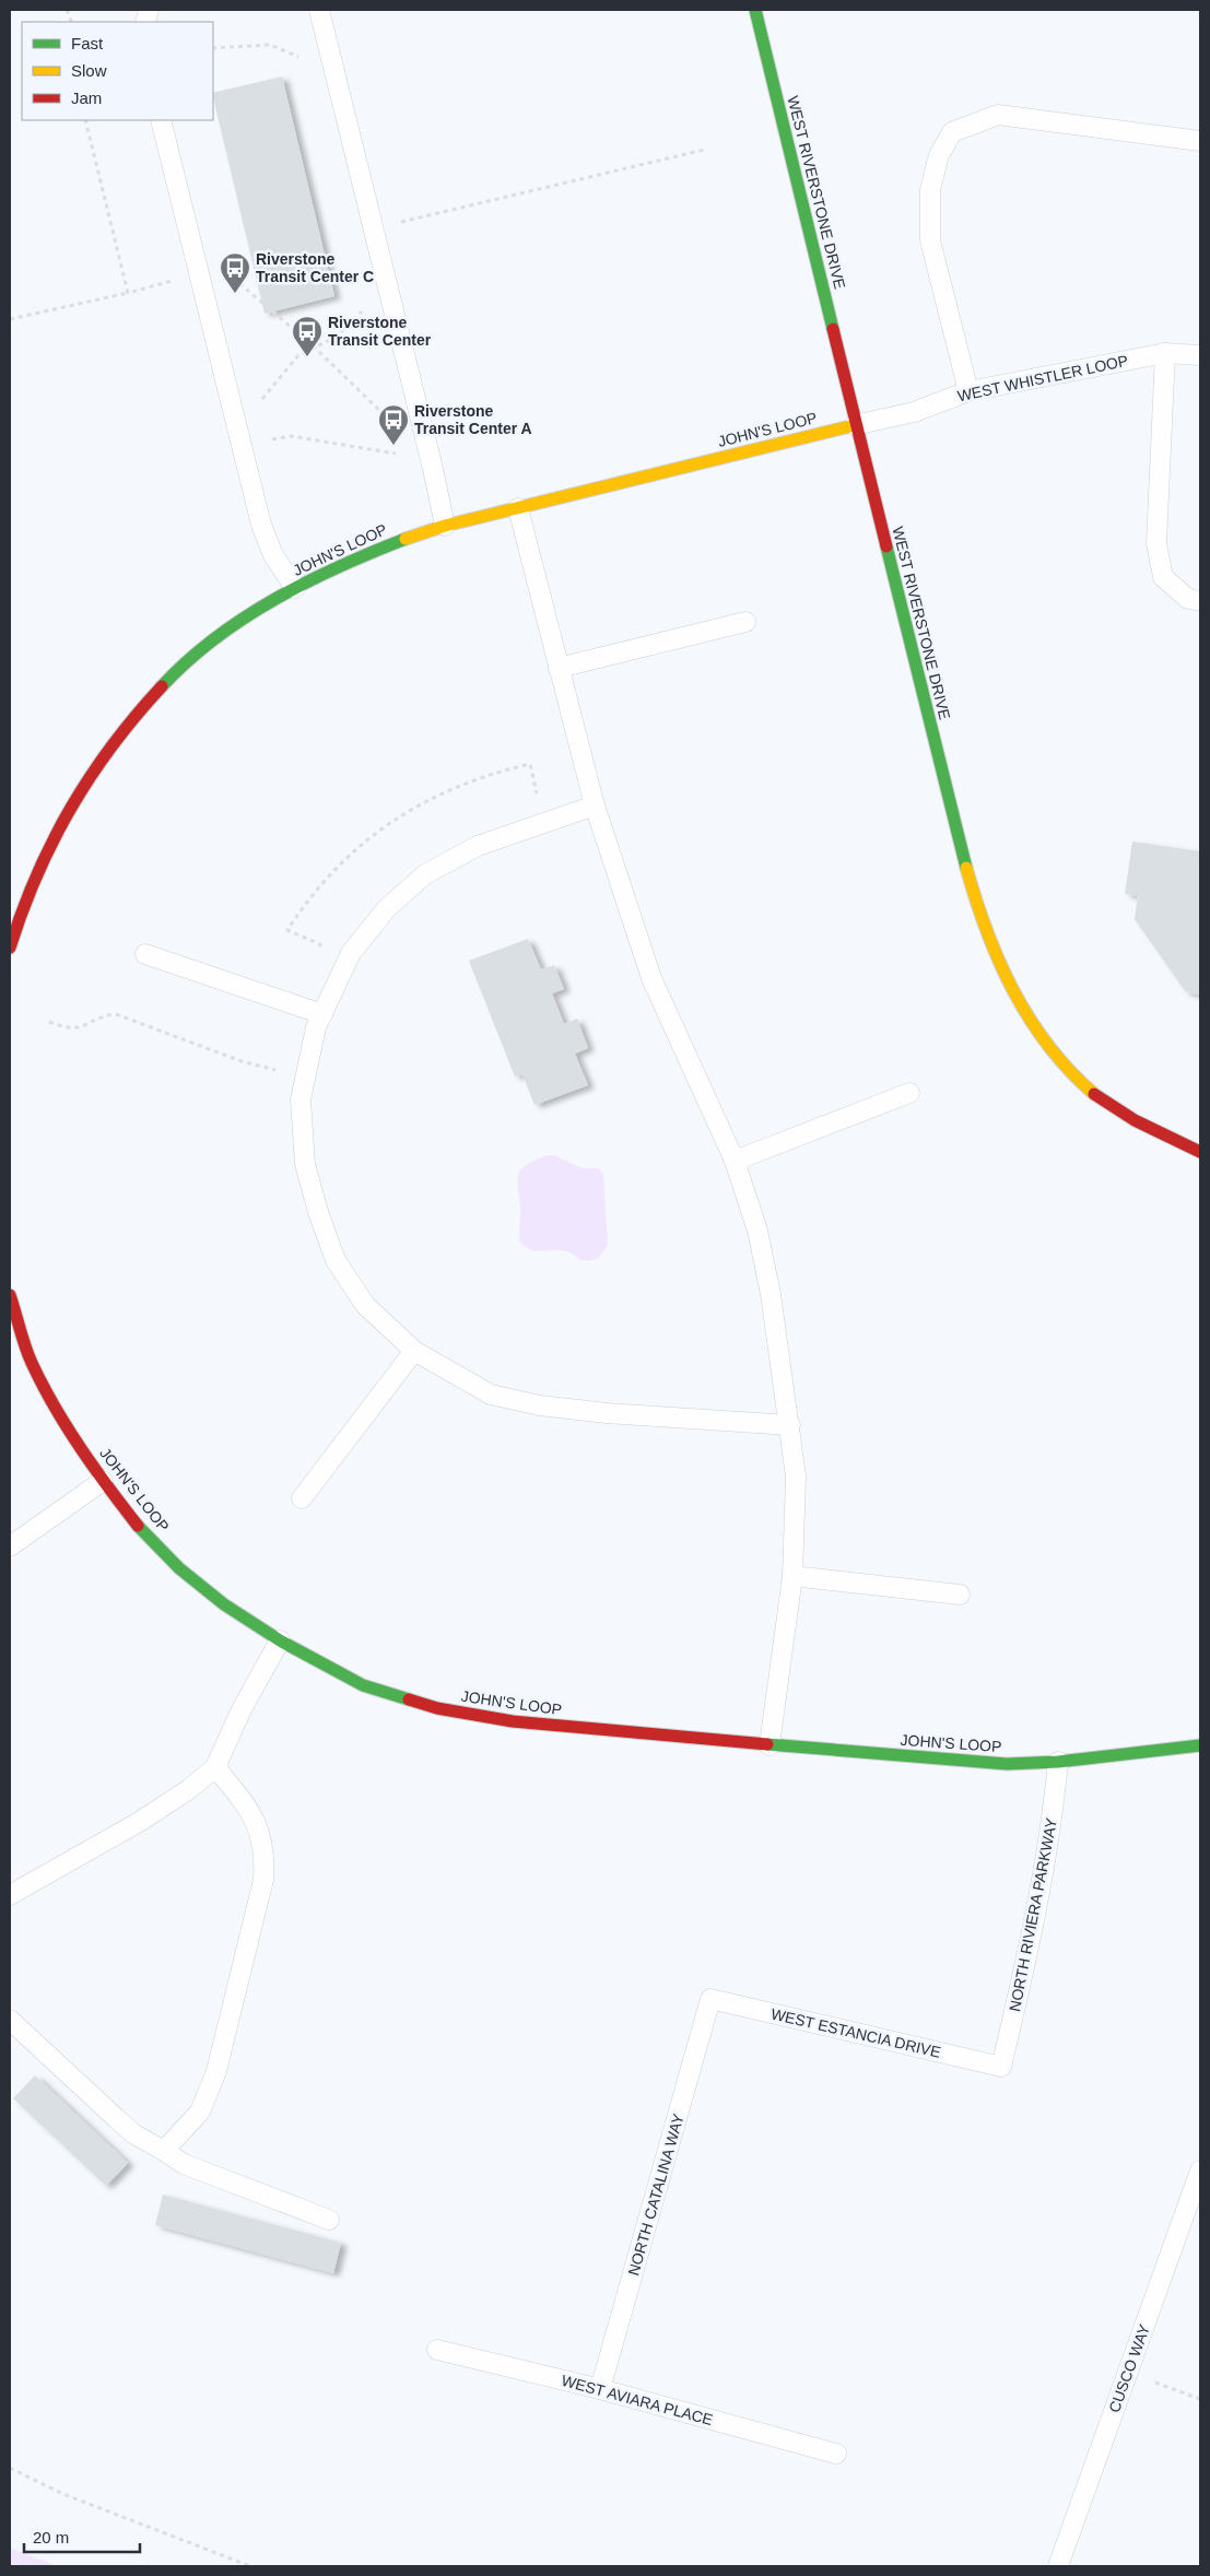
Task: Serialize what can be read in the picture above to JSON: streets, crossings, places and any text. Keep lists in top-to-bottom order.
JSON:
{
  "streets": {
    "street": ["WEST RIVERSTONE DRIVE", "JOHN'S LOOP"],
    "lane": [
      "WEST WHISTLER LOOP",
      "NORTH RIVIERA PARKWAY",
      "WEST ESTANCIA DRIVE",
      "NORTH CATALINA WAY",
      "CUSCO WAY",
      "WEST AVIARA PLACE"
    ]
  },
  "crossings": [
    ["WEST RIVERSTONE DRIVE", "WEST WHISTLER LOOP"],
    ["WEST RIVERSTONE DRIVE", "JOHN'S LOOP"],
    ["WEST WHISTLER LOOP", "JOHN'S LOOP"],
    ["JOHN'S LOOP", "NORTH RIVIERA PARKWAY"],
    ["NORTH RIVIERA PARKWAY", "WEST ESTANCIA DRIVE"],
    ["WEST ESTANCIA DRIVE", "NORTH CATALINA WAY"],
    ["NORTH CATALINA WAY", "WEST AVIARA PLACE"]
  ],
  "places": {
    "bus stop": ["Riverstone Transit Center C", "Riverstone Transit Center", "Riverstone Transit Center A"]
  },
  "legend": ["Fast", "Slow", "Jam"],
  "scale_bar": "20 m"
}
